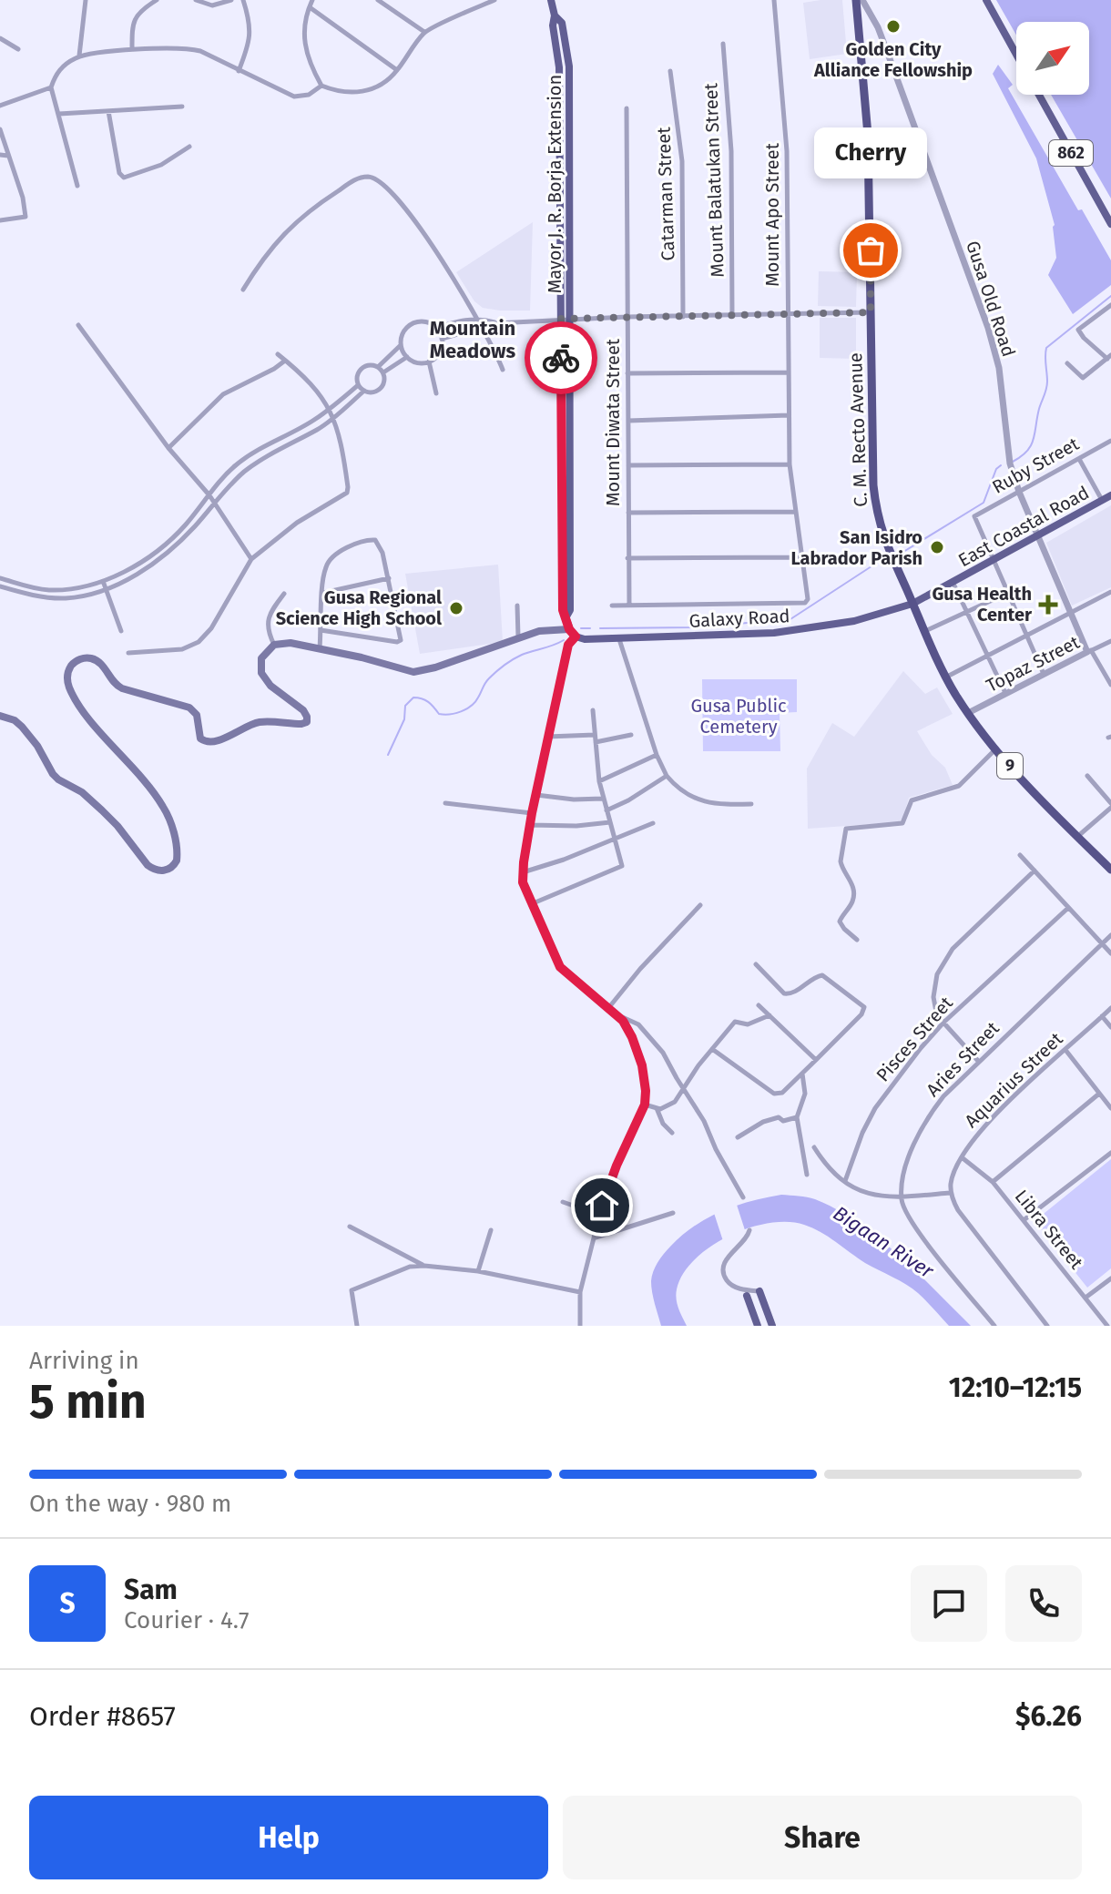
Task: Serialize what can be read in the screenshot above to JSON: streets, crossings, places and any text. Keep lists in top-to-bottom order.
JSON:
{
  "streets": {
    "highway": ["C. M. Recto Avenue", "9"],
    "main road": [
      "862",
      "Mayor J. R. Borja Extension",
      "East Coastal Road",
      "Galaxy Road"
    ],
    "street": [
      "Mount Balatukan Street",
      "Catarman Street",
      "Mount Apo Street",
      "Gusa Old Road",
      "Mount Diwata Street",
      "Ruby Street",
      "Topaz Street",
      "Pisces Street",
      "Aries Street",
      "Aquarius Street",
      "Libra Street"
    ]
  },
  "crossings": [
    ["Mount Apo Street", "Mount Diwata Street"],
    ["Gusa Old Road", "Ruby Street"],
    ["Gusa Old Road", "East Coastal Road"],
    ["Gusa Old Road", "Topaz Street"],
    ["C. M. Recto Avenue", "East Coastal Road"],
    ["C. M. Recto Avenue", "Galaxy Road"],
    ["C. M. Recto Avenue", "Topaz Street"],
    ["Ruby Street", "East Coastal Road"],
    ["East Coastal Road", "Galaxy Road"],
    ["Aquarius Street", "Libra Street"]
  ],
  "districts": ["Mountain Meadows"],
  "water": ["Bigaan River"],
  "parks": ["Gusa Public Cemetery"],
  "places": {
    "other": [
      "Golden City Alliance Fellowship",
      "Cherry",
      "San Isidro Labrador Parish",
      "Gusa Regional Science High School"
    ],
    "health": ["Gusa Health Center"]
  },
  "north": "top right",
  "page": {
    "bubble": "Cherry",
    "heading": ["5 min", "Arriving in", "12:10–12:15"],
    "panel": [
      "Sam",
      "Courier · 4.7",
      "Order #8657",
      "$6.26"
    ],
    "bar": "On the way · 980 m",
    "round": "S",
    "buttons": ["Help", "Share"]
  }
}
